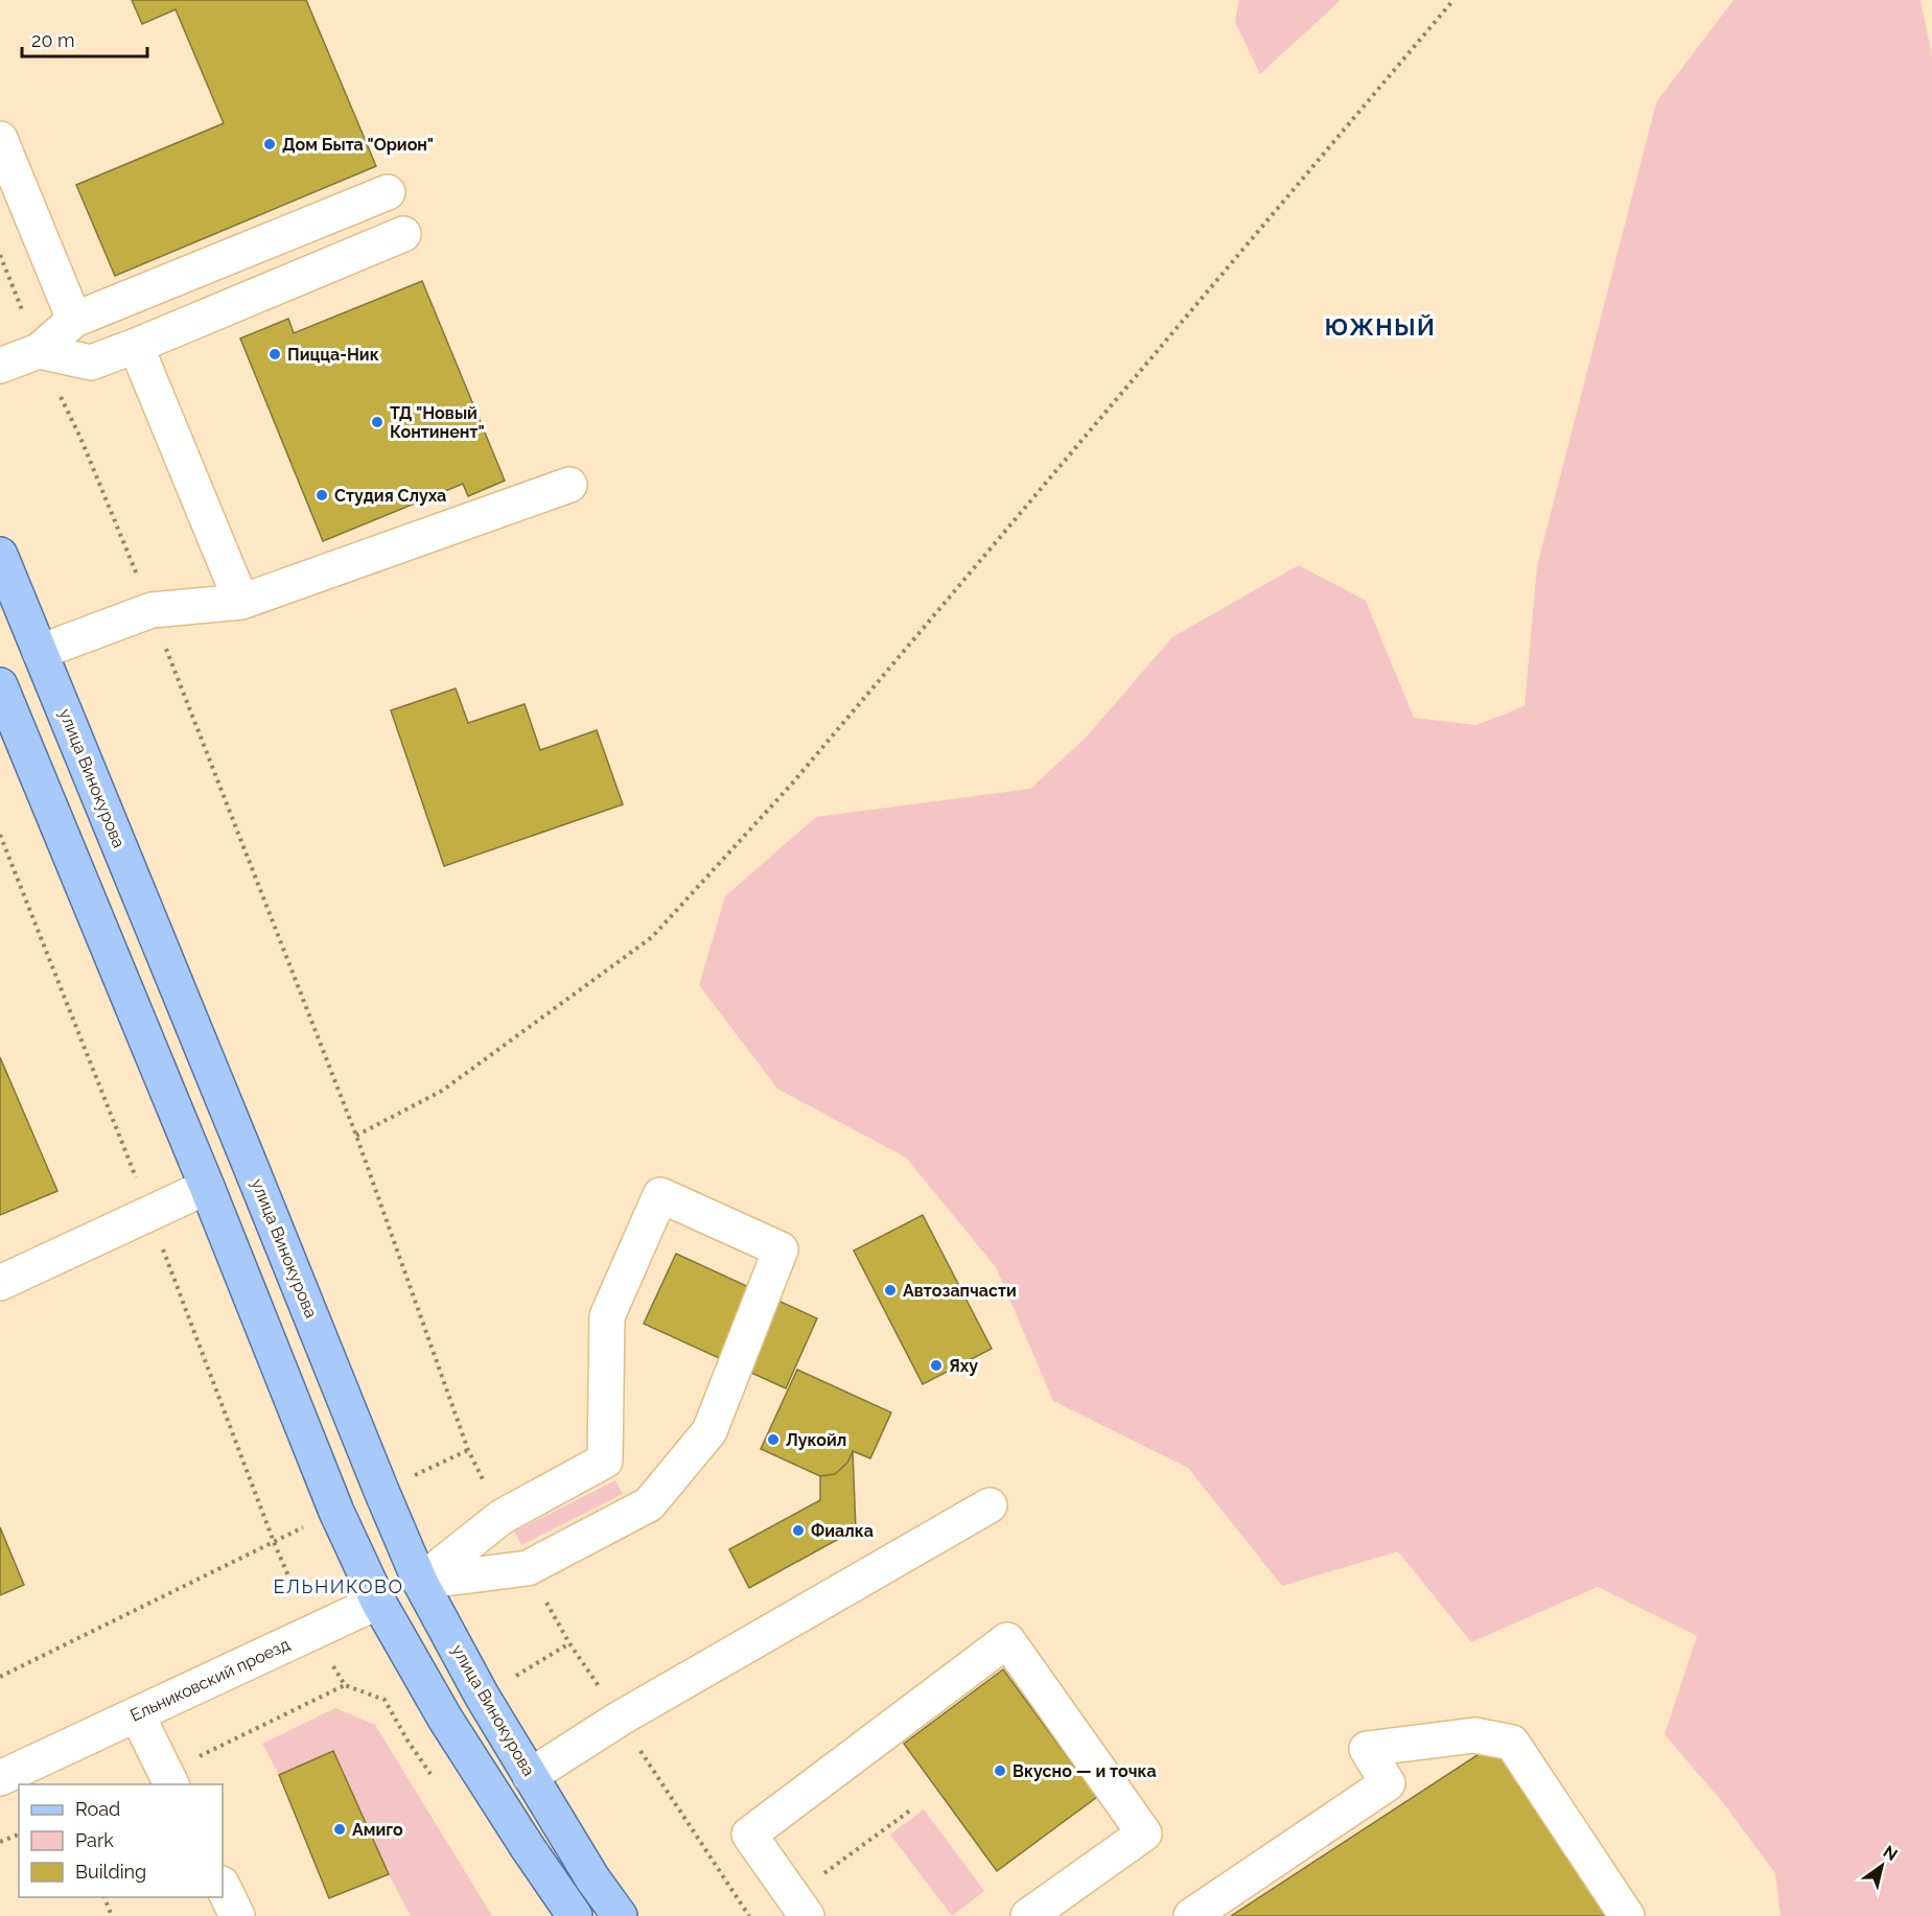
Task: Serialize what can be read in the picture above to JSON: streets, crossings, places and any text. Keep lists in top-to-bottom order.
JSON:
{
  "streets": {
    "main road": ["улица Винокурова", "Ельниковский проезд"]
  },
  "crossings": [
    ["улица Винокурова", "Ельниковский проезд"]
  ],
  "districts": ["ЮЖНЫЙ", "ЕЛЬНИКОВО"],
  "places": [
    "Дом Быта \"Орион\"",
    "Пицца-Ник",
    "ТД \"Новый Континент\"",
    "Студия Слуха",
    "Автозапчасти",
    "Яху",
    "Лукойл",
    "Фиалка",
    "Вкусно — и точка",
    "Амиго"
  ],
  "legend": ["Road", "Park", "Building"],
  "scale_bar": "20 m",
  "north": "top right"
}
